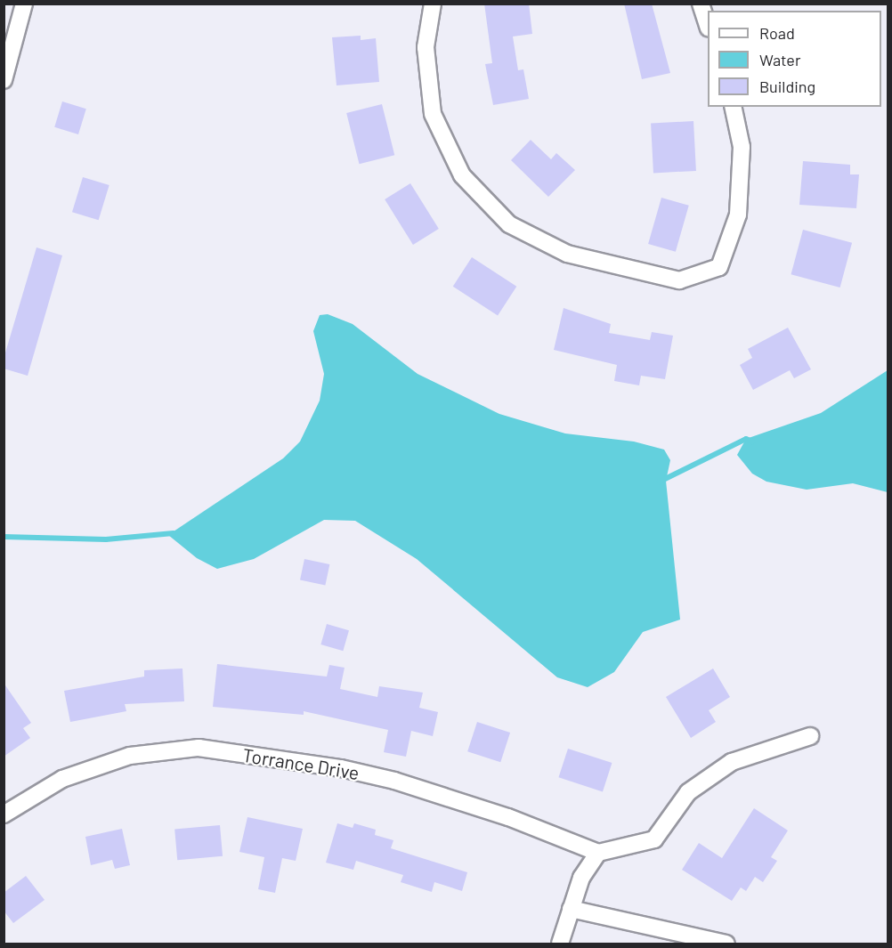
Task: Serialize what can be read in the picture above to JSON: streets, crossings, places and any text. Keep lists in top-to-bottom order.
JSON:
{
  "streets": {
    "street": ["Torrance Drive"]
  },
  "legend": ["Road", "Water", "Building"]
}
